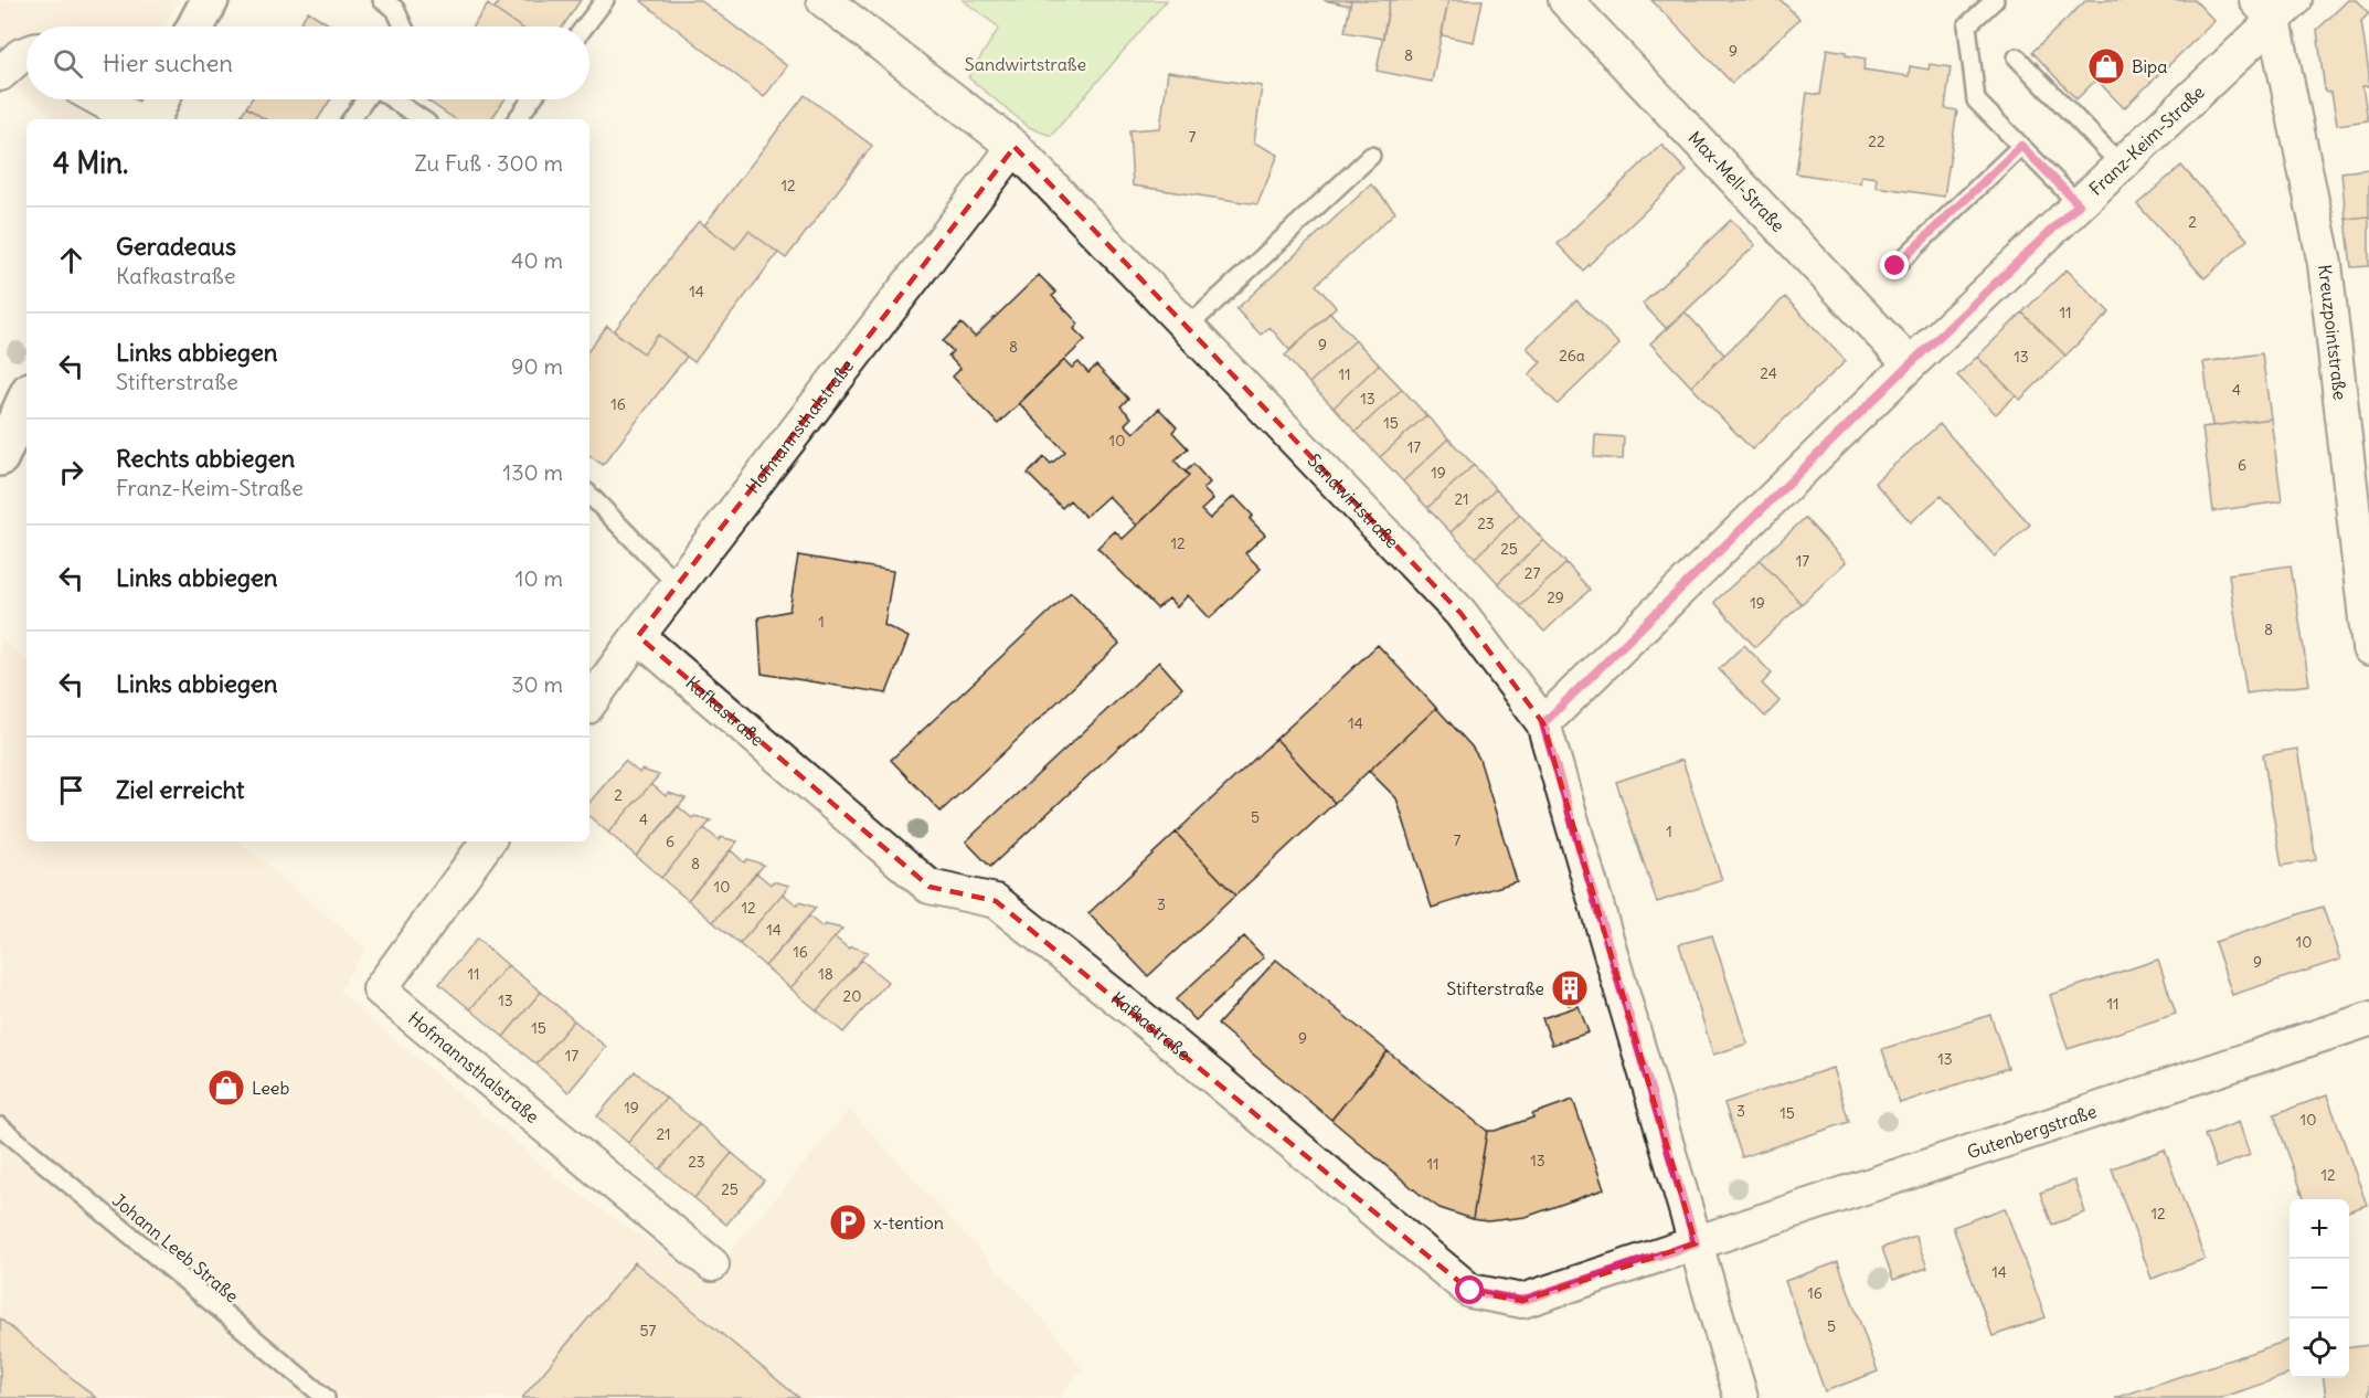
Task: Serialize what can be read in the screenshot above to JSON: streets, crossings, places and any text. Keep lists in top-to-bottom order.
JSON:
{
  "streets": {
    "street": [
      "Franz-Keim-Straße",
      "Max-Mell-Straße",
      "Kreuzpointstraße",
      "Hofmannsthalstraße",
      "Sandwirtstraße",
      "Kafkastraße",
      "Gutenbergstraße"
    ],
    "lane": ["Johann Leeb Straße"]
  },
  "crossings": [
    ["Franz-Keim-Straße", "Max-Mell-Straße"],
    ["Franz-Keim-Straße", "Kreuzpointstraße"],
    ["Franz-Keim-Straße", "Sandwirtstraße"],
    ["Hofmannsthalstraße", "Sandwirtstraße"],
    ["Hofmannsthalstraße", "Kafkastraße"],
    ["Kafkastraße", "Gutenbergstraße"]
  ],
  "parks": ["Sandwirtstraße"],
  "places": {
    "shop": ["Bipa", "Leeb"],
    "building": ["Stifterstraße"],
    "parking": ["x-tention"]
  },
  "house_numbers": [
    "9",
    "8",
    "7",
    "22",
    "12",
    "2",
    "14",
    "11",
    "9",
    "8",
    "26a",
    "13",
    "24",
    "11",
    "4",
    "13",
    "16",
    "15",
    "10",
    "17",
    "6",
    "19",
    "21",
    "23",
    "12",
    "25",
    "17",
    "27",
    "29",
    "19",
    "1",
    "8",
    "14",
    "2",
    "5",
    "4",
    "1",
    "7",
    "6",
    "8",
    "10",
    "3",
    "12",
    "14",
    "10",
    "16",
    "9",
    "11",
    "18",
    "20",
    "13",
    "11",
    "15",
    "9",
    "17",
    "13",
    "19",
    "3",
    "15",
    "10",
    "21",
    "13",
    "23",
    "11",
    "12",
    "25",
    "12",
    "14",
    "16",
    "5",
    "57"
  ],
  "page": {
    "search": "Hier suchen",
    "heading": ["4 Min.", "Zu Fuß · 300 m"],
    "list": [
      ["Geradeaus", "Kafkastraße", "40 m"],
      ["Links abbiegen", "Stifterstraße", "90 m"],
      ["Rechts abbiegen", "Franz-Keim-Straße", "130 m"],
      ["Links abbiegen", "10 m"],
      ["Links abbiegen", "30 m"],
      "Ziel erreicht"
    ],
    "map_buttons": ["+", "−"]
  }
}
